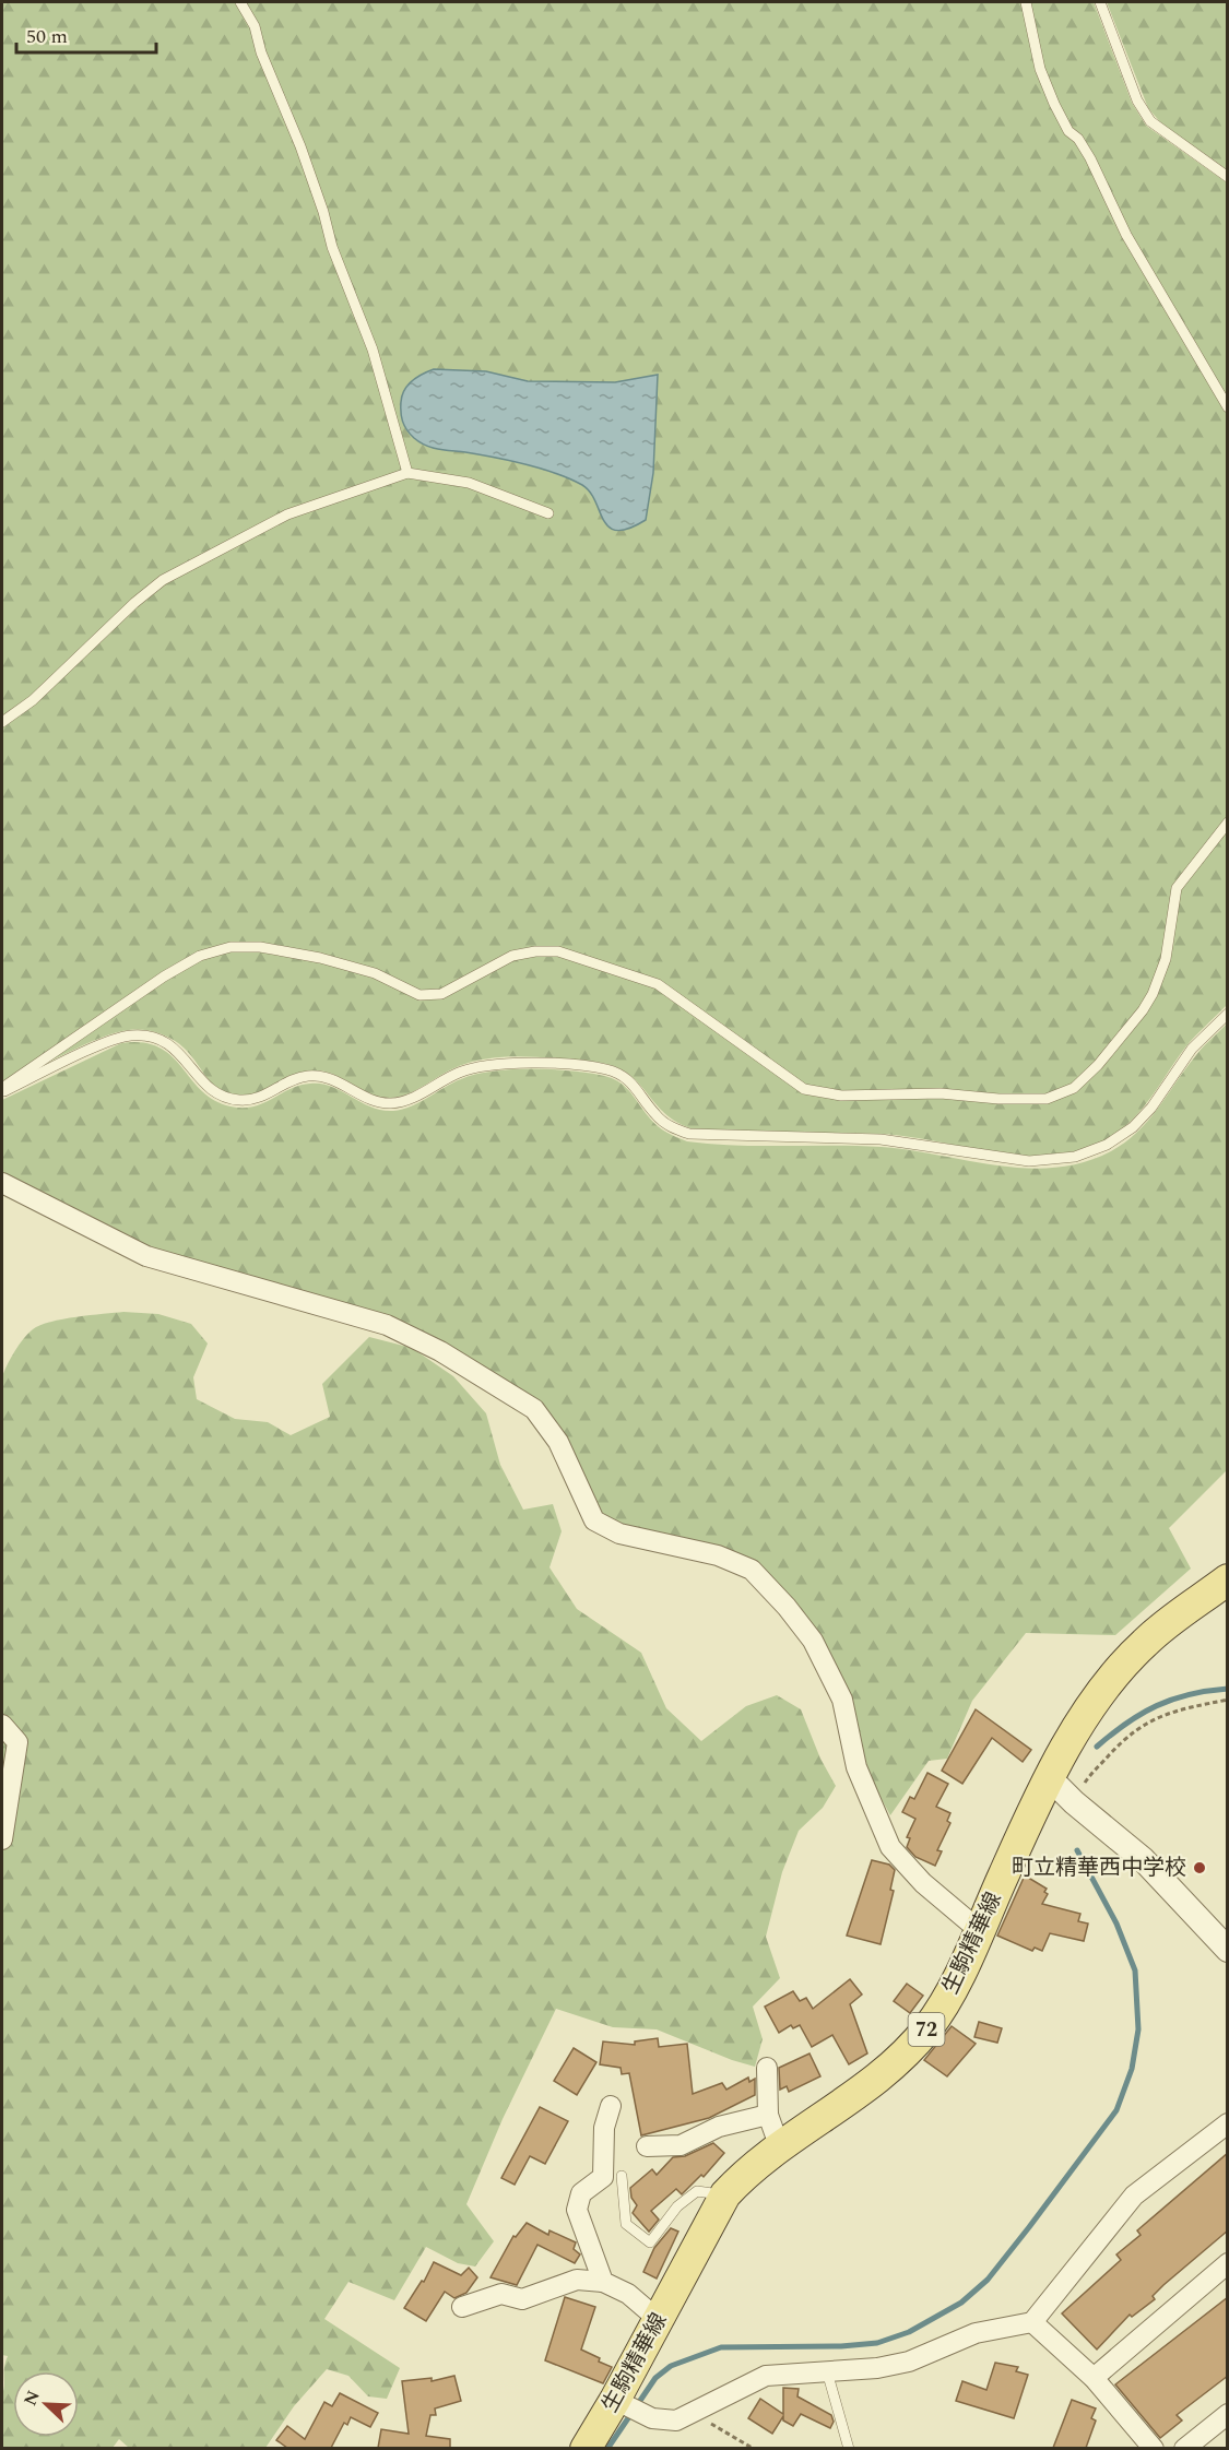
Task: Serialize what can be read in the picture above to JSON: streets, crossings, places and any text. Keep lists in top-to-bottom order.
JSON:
{
  "streets": {
    "main road": ["生駒精華線", "72"]
  },
  "places": ["町立精華西中学校"],
  "scale_bar": "50 m",
  "north": "top left"
}
